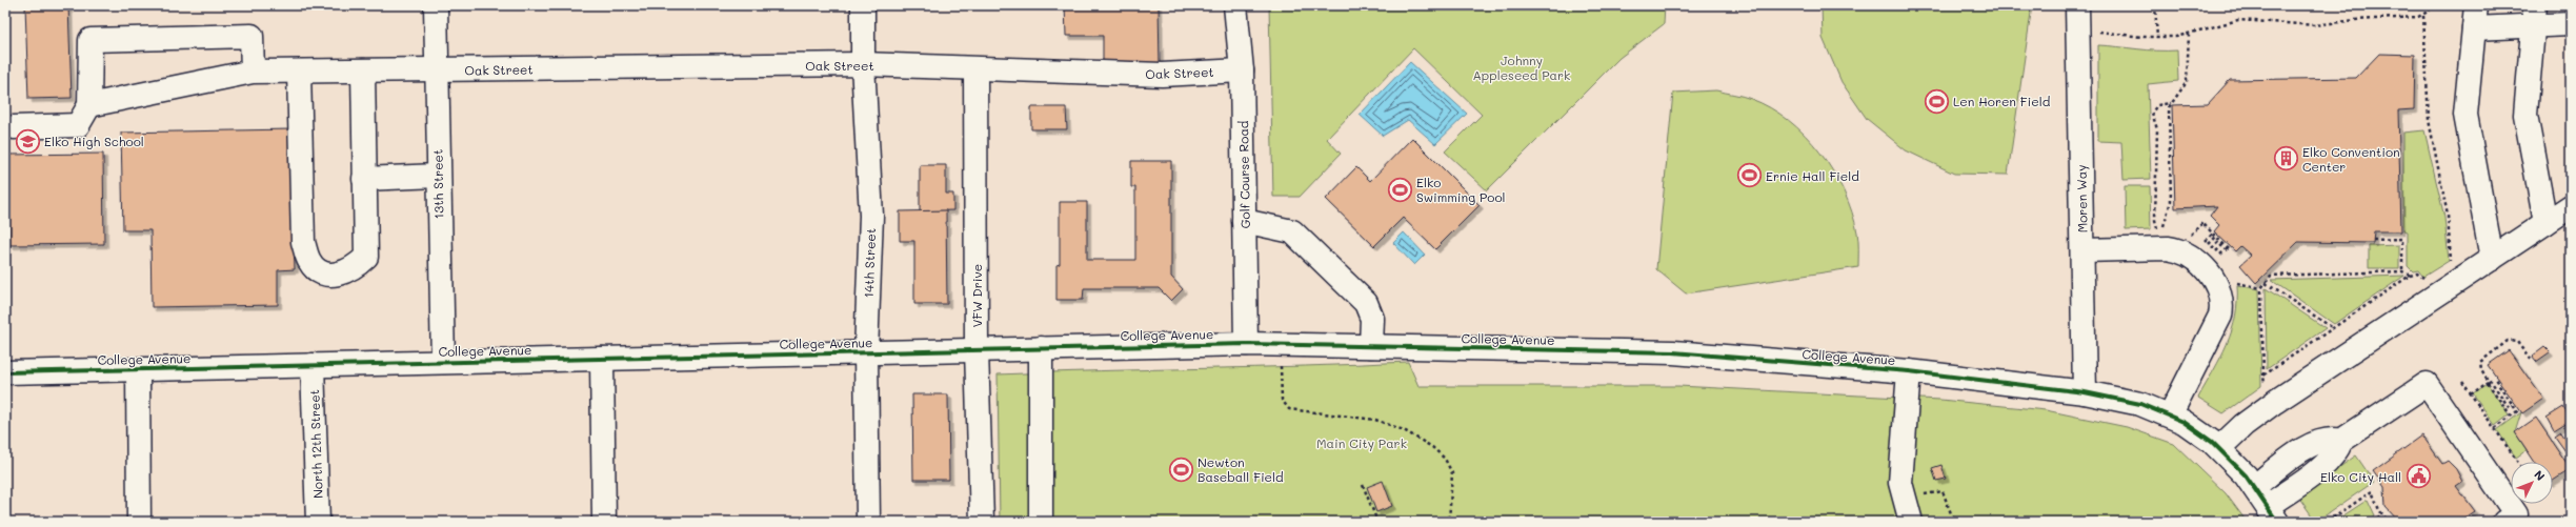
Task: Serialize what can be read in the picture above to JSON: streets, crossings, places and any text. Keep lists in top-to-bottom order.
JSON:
{
  "streets": {
    "street": [
      "Oak Street",
      "Golf Course Road",
      "13th Street",
      "Moren Way",
      "14th Street",
      "VFW Drive",
      "College Avenue",
      "North 12th Street"
    ]
  },
  "crossings": [
    ["Oak Street", "Golf Course Road"],
    ["Oak Street", "13th Street"],
    ["Oak Street", "14th Street"],
    ["Oak Street", "VFW Drive"],
    ["Golf Course Road", "College Avenue"],
    ["13th Street", "College Avenue"],
    ["Moren Way", "College Avenue"],
    ["14th Street", "College Avenue"],
    ["VFW Drive", "College Avenue"],
    ["College Avenue", "North 12th Street"]
  ],
  "parks": ["Johnny Appleseed Park", "Main City Park"],
  "places": {
    "sports": [
      "Len Horen Field",
      "Ernie Hall Field",
      "Elko Swimming Pool",
      "Newton Baseball Field"
    ],
    "school or university": ["Elko High School"],
    "building": ["Elko Convention Center"],
    "public building": ["Elko City Hall"]
  },
  "north": "top right"
}
